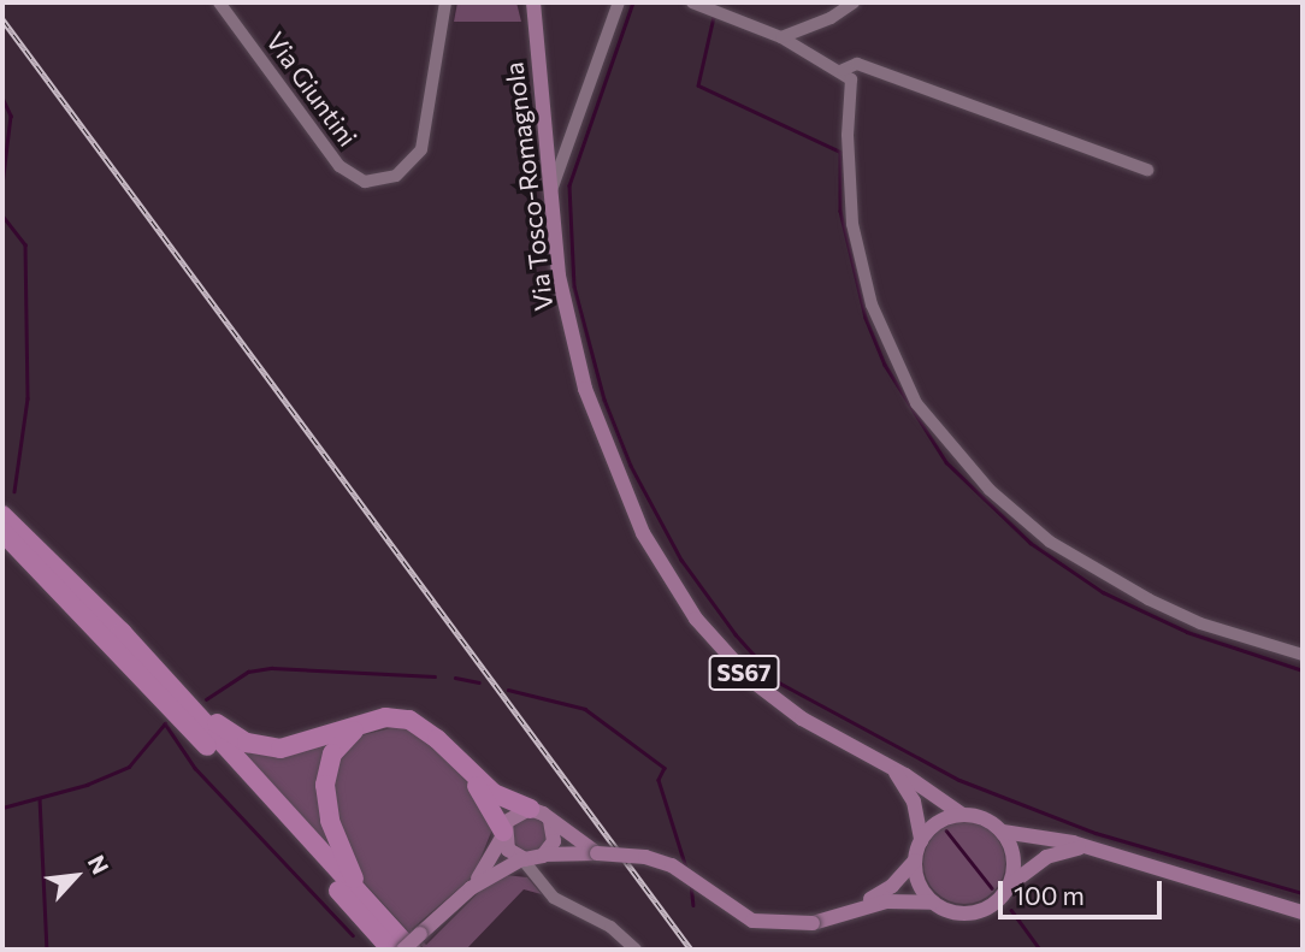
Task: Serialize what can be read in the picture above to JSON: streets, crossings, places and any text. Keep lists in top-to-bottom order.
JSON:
{
  "streets": {
    "main road": ["Via Tosco-Romagnola", "SS67"],
    "street": ["Via Giuntini"]
  },
  "crossings": [
    ["Via Tosco-Romagnola", "SS67"]
  ],
  "scale_bar": "100 m",
  "north": "top right"
}
